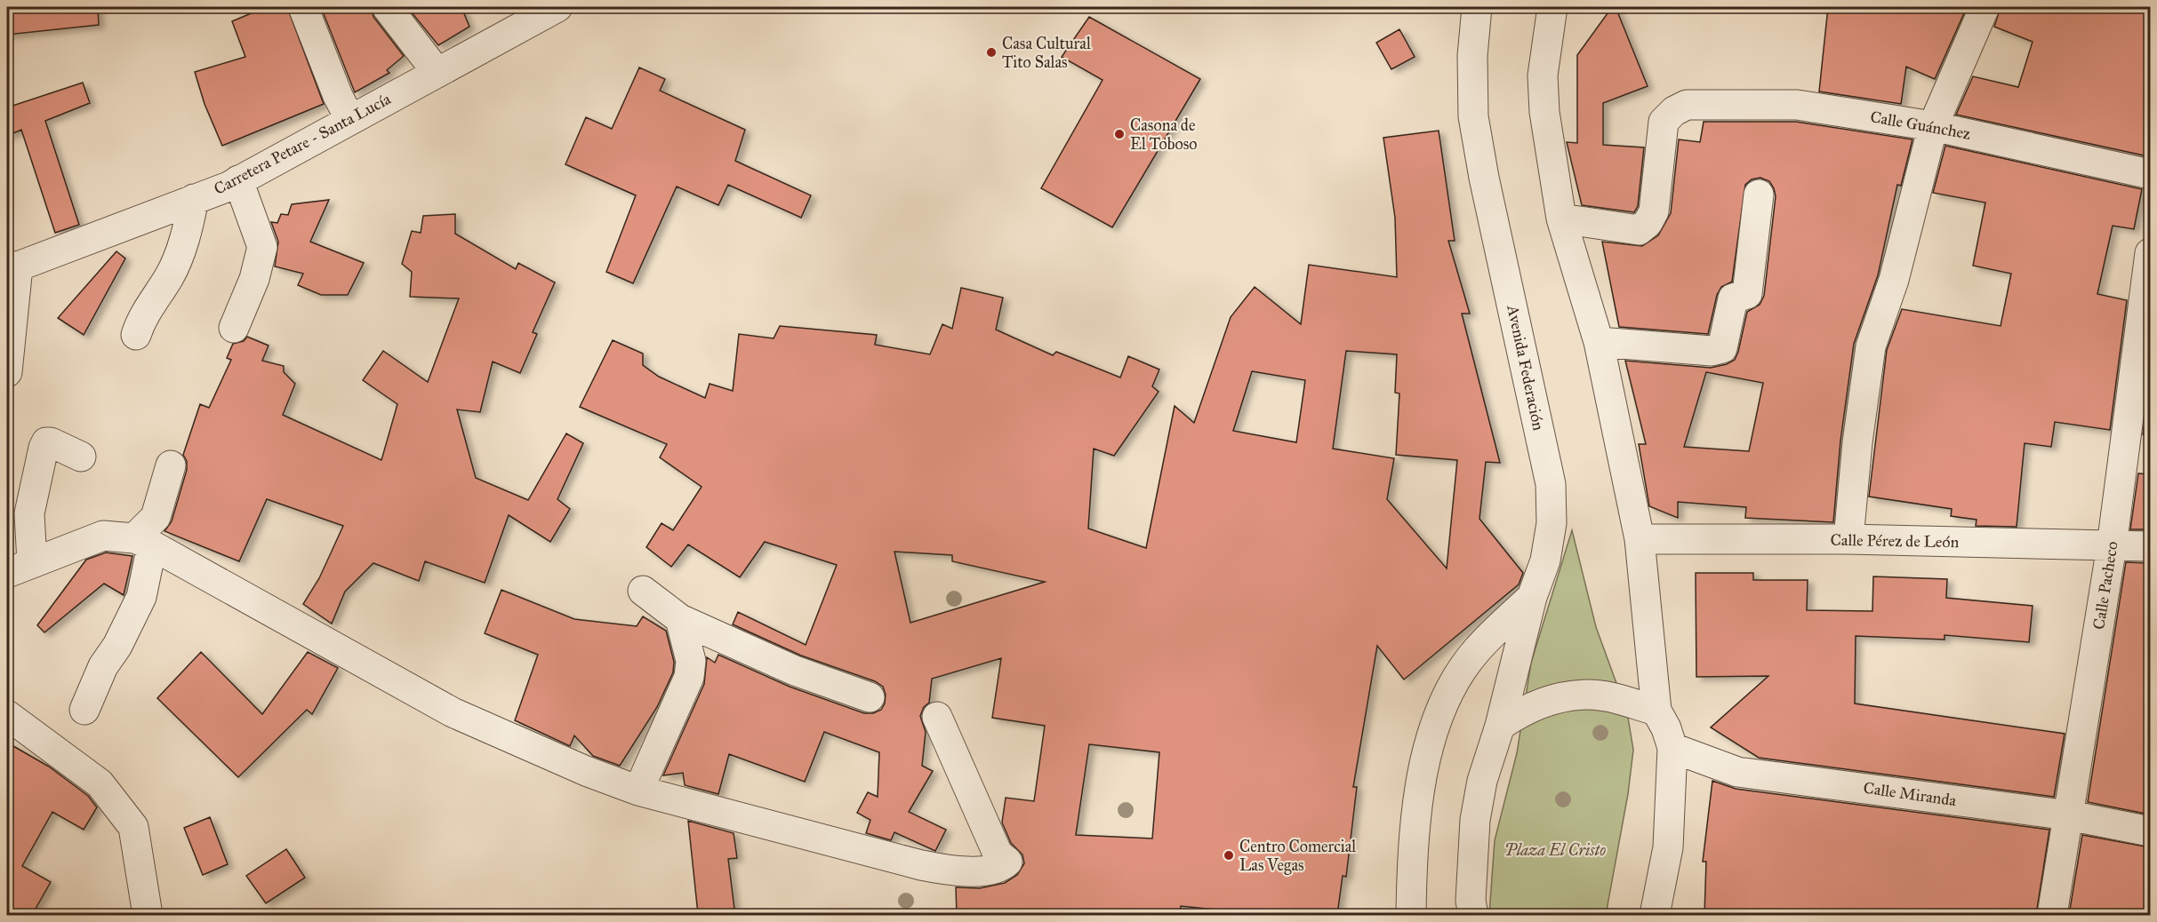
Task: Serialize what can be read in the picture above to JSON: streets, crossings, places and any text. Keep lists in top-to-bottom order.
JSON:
{
  "streets": {
    "street": [
      "Calle Guánchez",
      "Carretera Petare - Santa Lucía",
      "Avenida Federación",
      "Calle Pérez de León",
      "Calle Pacheco",
      "Calle Miranda"
    ]
  },
  "crossings": [
    ["Calle Pérez de León", "Calle Pacheco"],
    ["Calle Pacheco", "Calle Miranda"]
  ],
  "parks": ["Plaza El Cristo"],
  "places": ["Casa Cultural Tito Salas", "Casona de El Toboso", "Centro Comercial Las Vegas"]
}
